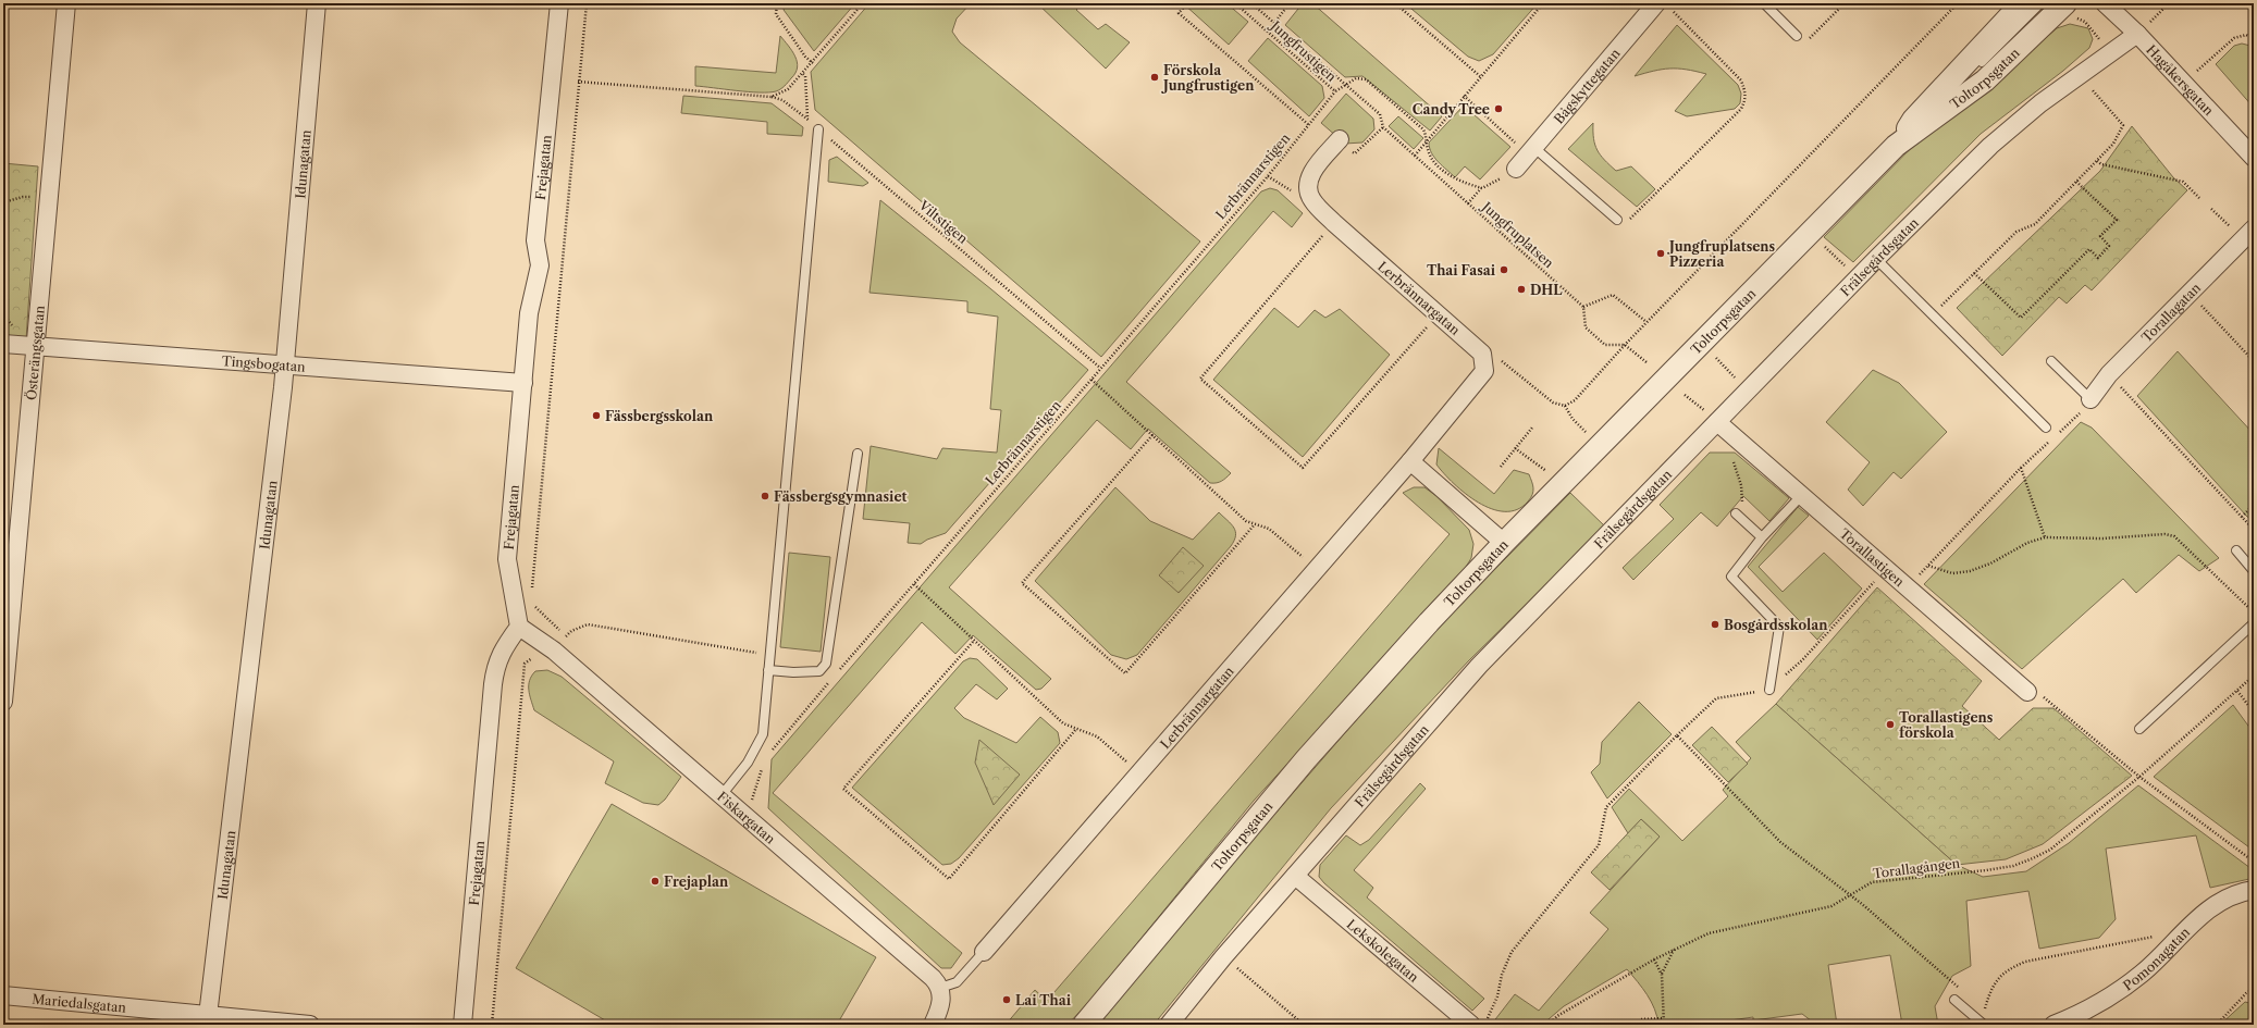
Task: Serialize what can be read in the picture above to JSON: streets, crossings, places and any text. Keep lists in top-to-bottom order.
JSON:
{
  "streets": {
    "street": [
      "Toltorpsgatan",
      "Hagåkersgatan",
      "Bågskyttegatan",
      "Idunagatan",
      "Frejagatan",
      "Frälsegårdsgatan",
      "Lerbrännargatan",
      "Torallagatan",
      "Österängsgatan",
      "Tingsbogatan",
      "Torallastigen",
      "Fiskargatan",
      "Lekskolegatan",
      "Pomonagatan",
      "Mariedalsgatan"
    ],
    "path": [
      "Jungfrustigen",
      "Lerbrännarstigen",
      "Viltstigen",
      "Jungfruplatsen",
      "Torallagången"
    ]
  },
  "crossings": [
    ["Jungfrustigen", "Lerbrännarstigen"],
    ["Hagåkersgatan", "Frälsegårdsgatan"],
    ["Idunagatan", "Tingsbogatan"],
    ["Idunagatan", "Mariedalsgatan"],
    ["Frejagatan", "Tingsbogatan"],
    ["Frejagatan", "Fiskargatan"],
    ["Lerbrännarstigen", "Viltstigen"],
    ["Frälsegårdsgatan", "Torallastigen"],
    ["Frälsegårdsgatan", "Lekskolegatan"],
    ["Österängsgatan", "Tingsbogatan"]
  ],
  "places": [
    "Förskola Jungfrustigen",
    "Candy Tree",
    "Jungfruplatsens Pizzeria",
    "Thai Fasai",
    "DHL",
    "Fässbergsskolan",
    "Fässbergsgymnasiet",
    "Bosgårdsskolan",
    "Torallastigens förskola",
    "Frejaplan",
    "Lai Thai"
  ]
}
